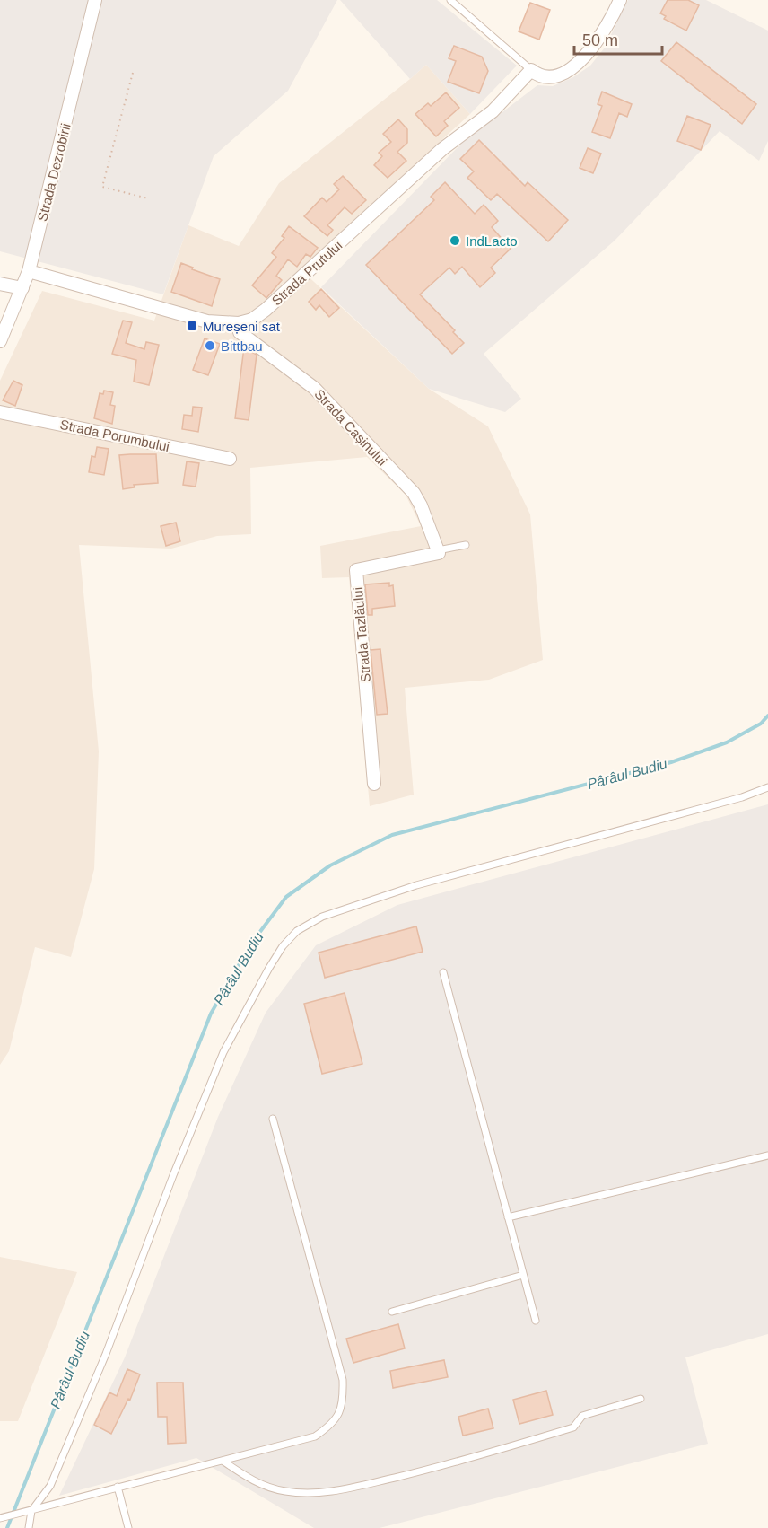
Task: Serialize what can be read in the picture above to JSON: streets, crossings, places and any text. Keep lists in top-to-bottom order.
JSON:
{
  "streets": {
    "street": [
      "Strada Dezrobirii",
      "Strada Prutului",
      "Strada Cașinului",
      "Strada Porumbului",
      "Strada Tazlăului"
    ]
  },
  "crossings": [
    ["Strada Dezrobirii", "Strada Prutului"],
    ["Strada Prutului", "Strada Cașinului"],
    ["Strada Cașinului", "Strada Tazlăului"]
  ],
  "water": ["Pârâul Budiu"],
  "places": {
    "other": ["IndLacto", "Bittbau"],
    "transit": ["Mureșeni sat"]
  },
  "scale_bar": "50 m"
}
